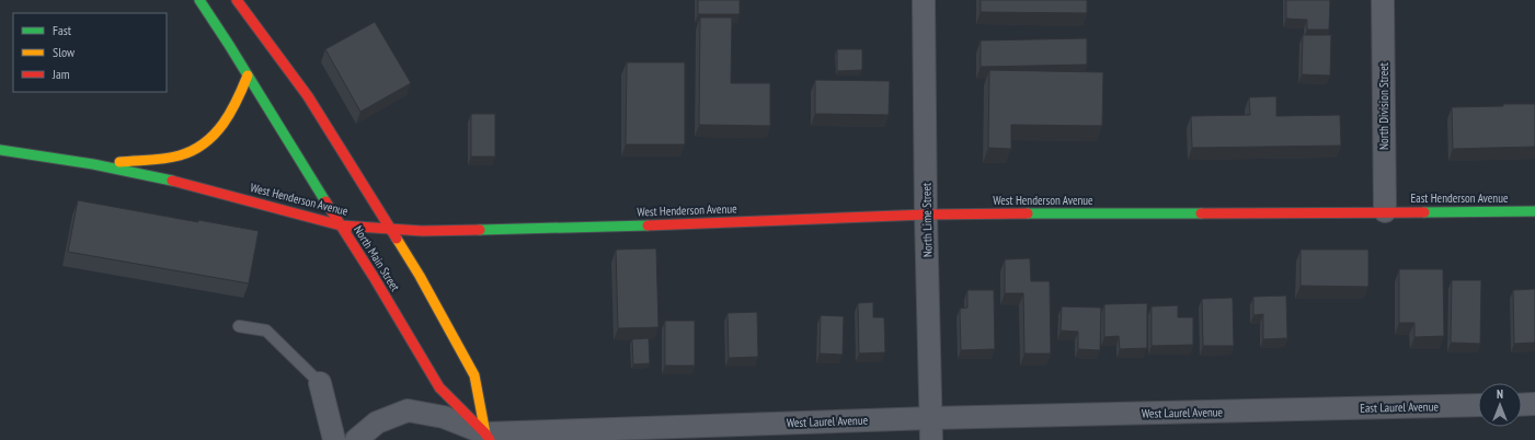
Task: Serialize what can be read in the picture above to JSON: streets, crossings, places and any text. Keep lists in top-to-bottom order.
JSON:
{
  "streets": {
    "main road": ["East Henderson Avenue", "West Henderson Avenue", "North Main Street"],
    "street": [
      "North Division Street",
      "North Lime Street",
      "East Laurel Avenue",
      "West Laurel Avenue"
    ]
  },
  "crossings": [
    ["North Division Street", "East Henderson Avenue"],
    ["North Division Street", "West Henderson Avenue"],
    ["East Henderson Avenue", "West Henderson Avenue"],
    ["West Henderson Avenue", "North Lime Street"],
    ["West Henderson Avenue", "North Main Street"],
    ["North Lime Street", "West Laurel Avenue"],
    ["North Main Street", "West Laurel Avenue"],
    ["East Laurel Avenue", "West Laurel Avenue"]
  ],
  "legend": ["Fast", "Slow", "Jam"],
  "north": "top"
}
